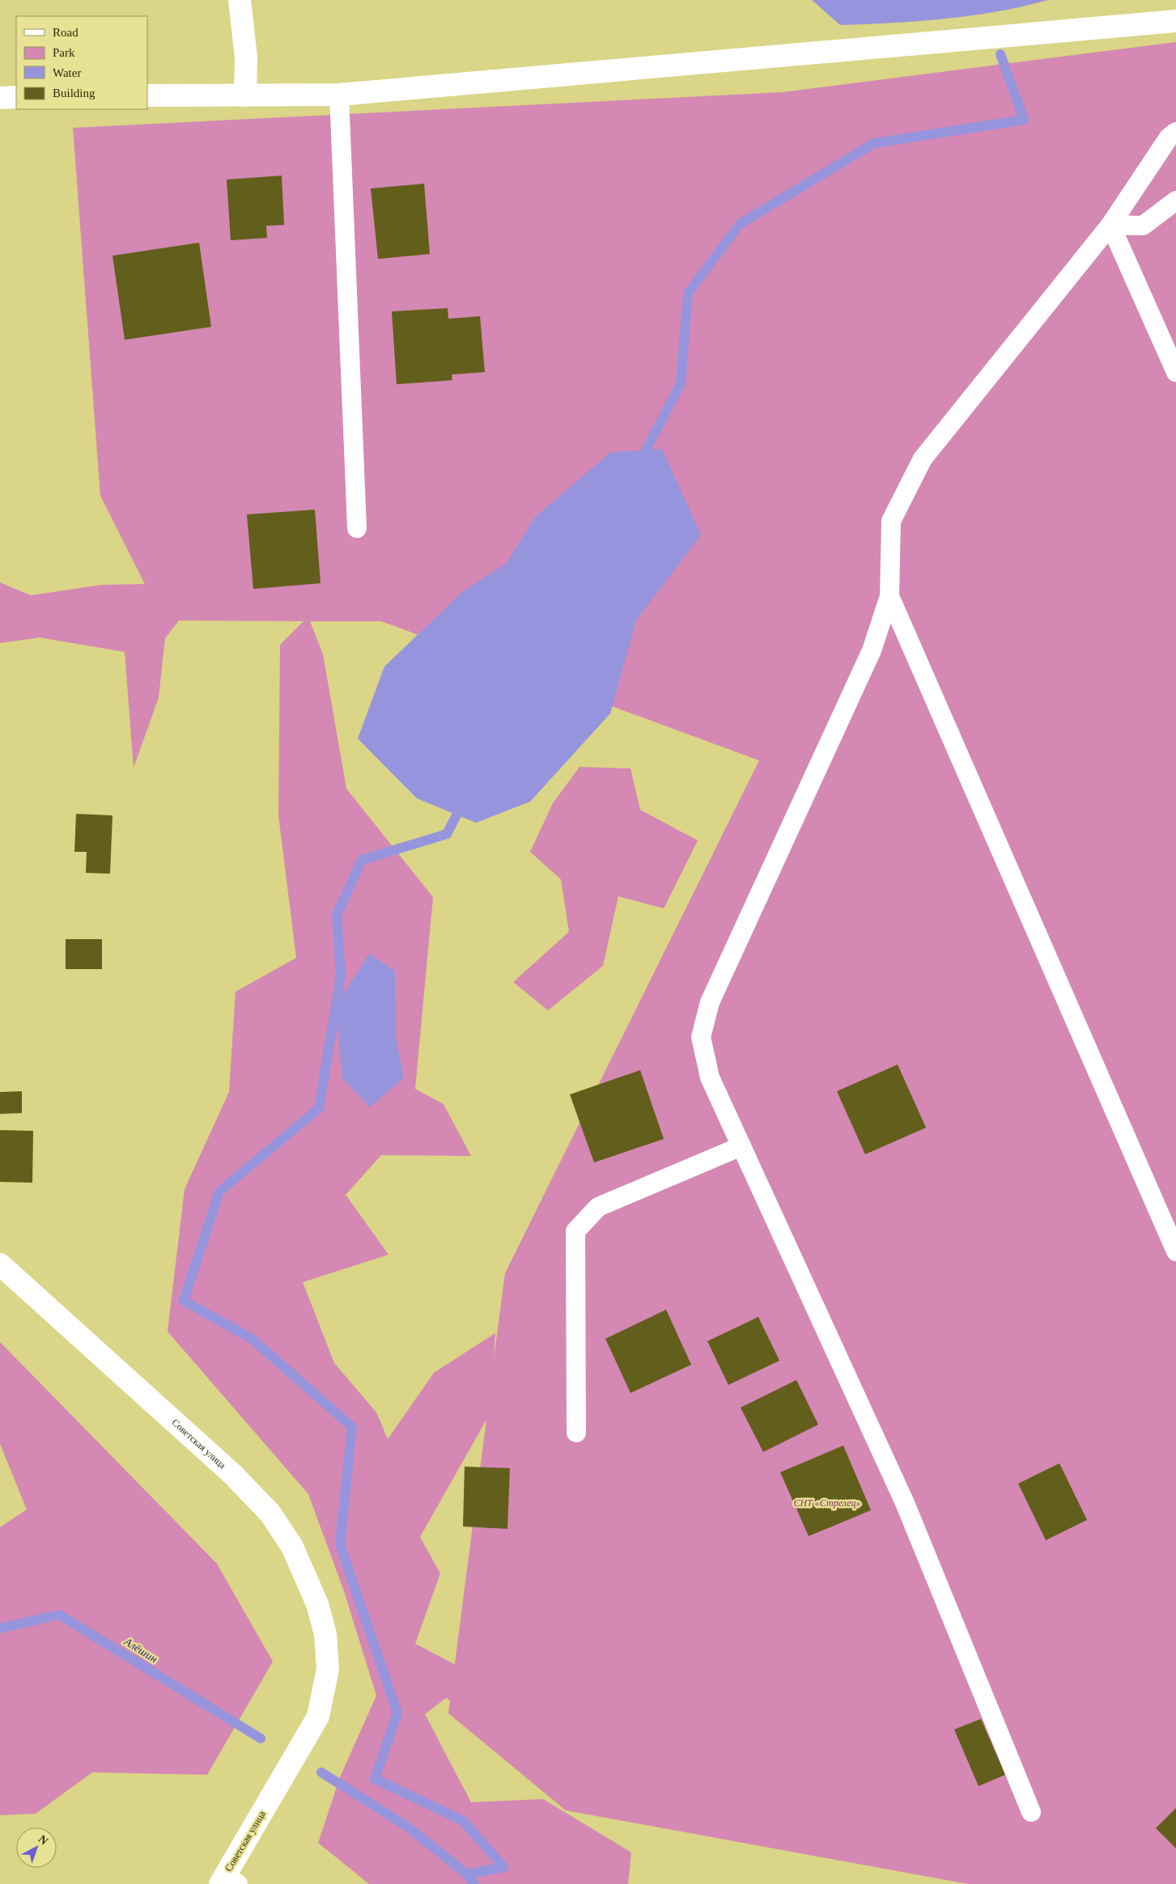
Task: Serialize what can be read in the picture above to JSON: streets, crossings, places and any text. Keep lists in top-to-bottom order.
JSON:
{
  "streets": {
    "street": ["Советская улица"]
  },
  "water": ["Алёшин"],
  "parks": ["СНТ «Стрелец»"],
  "legend": [
    "Road",
    "Park",
    "Water",
    "Building"
  ],
  "north": "top right"
}
